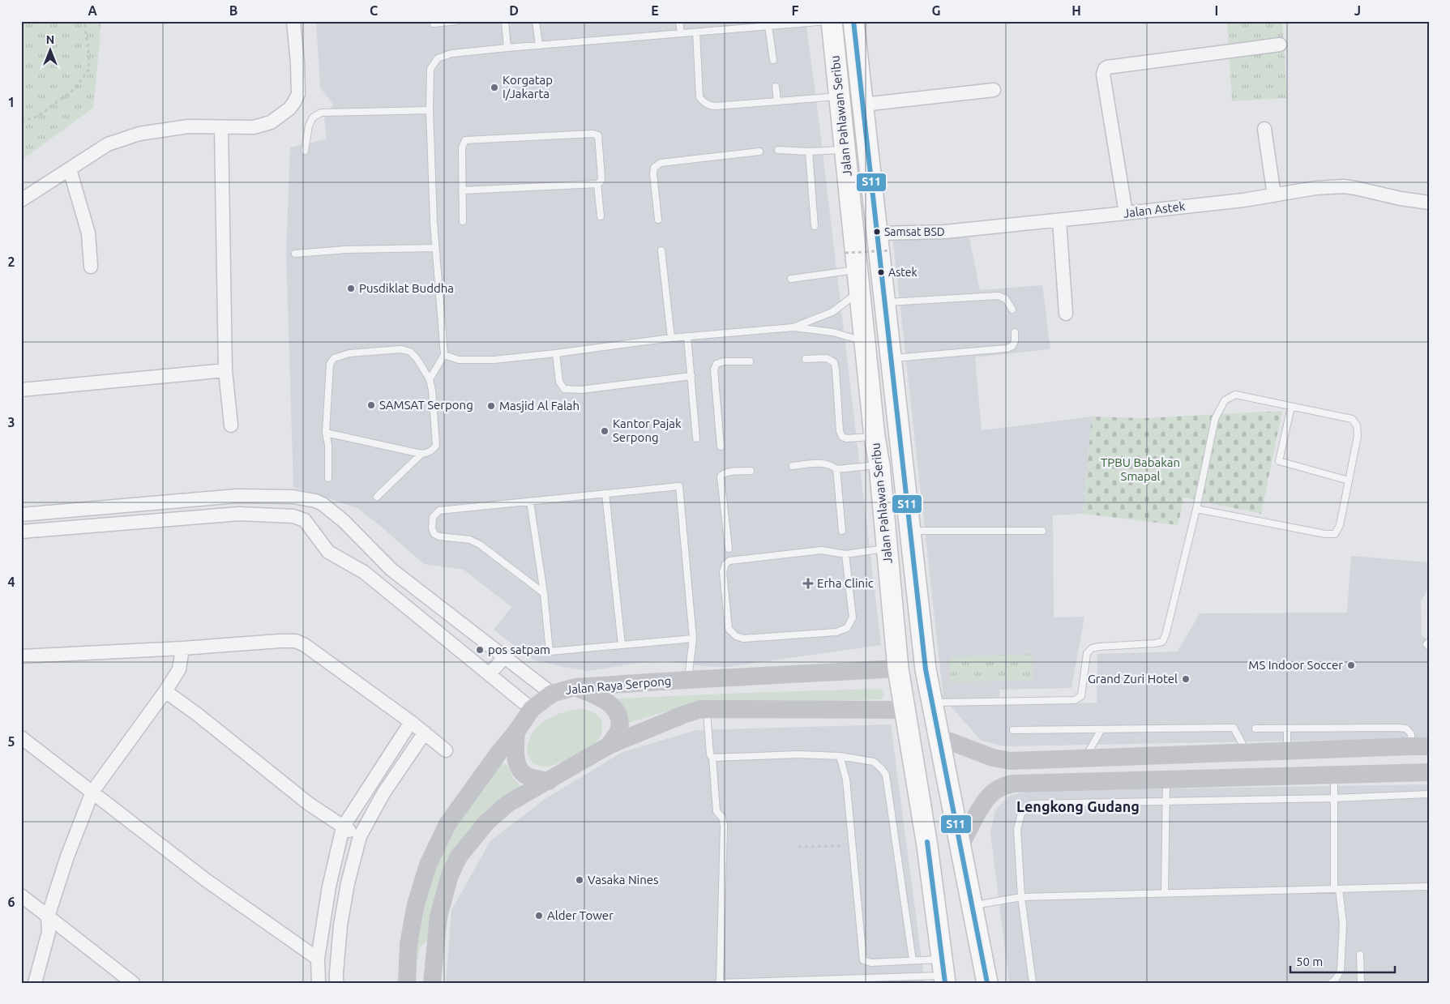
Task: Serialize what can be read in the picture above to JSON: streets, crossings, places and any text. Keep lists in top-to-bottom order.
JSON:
{
  "streets": {
    "main road": ["Jalan Pahlawan Seribu", "Jalan Raya Serpong"],
    "street": ["Jalan Astek"]
  },
  "crossings": [
    ["Jalan Pahlawan Seribu", "Jalan Astek"],
    ["Jalan Pahlawan Seribu", "Jalan Raya Serpong"]
  ],
  "districts": ["Lengkong Gudang"],
  "parks": ["TPBU Babakan Smapal"],
  "places": {
    "other": [
      "Korgatap I/Jakarta",
      "Samsat BSD",
      "Astek",
      "Pusdiklat Buddha",
      "SAMSAT Serpong",
      "Masjid Al Falah",
      "Kantor Pajak Serpong",
      "pos satpam",
      "MS Indoor Soccer",
      "Grand Zuri Hotel",
      "Vasaka Nines",
      "Alder Tower"
    ],
    "health": ["Erha Clinic"]
  },
  "lines": ["transit line S11"],
  "scale_bar": "50 m",
  "north": "top",
  "grid": {
    "columns": [
      "A",
      "B",
      "C",
      "D",
      "E",
      "F",
      "G",
      "H",
      "I",
      "J"
    ],
    "rows": [
      "1",
      "2",
      "3",
      "4",
      "5",
      "6"
    ]
  }
}
